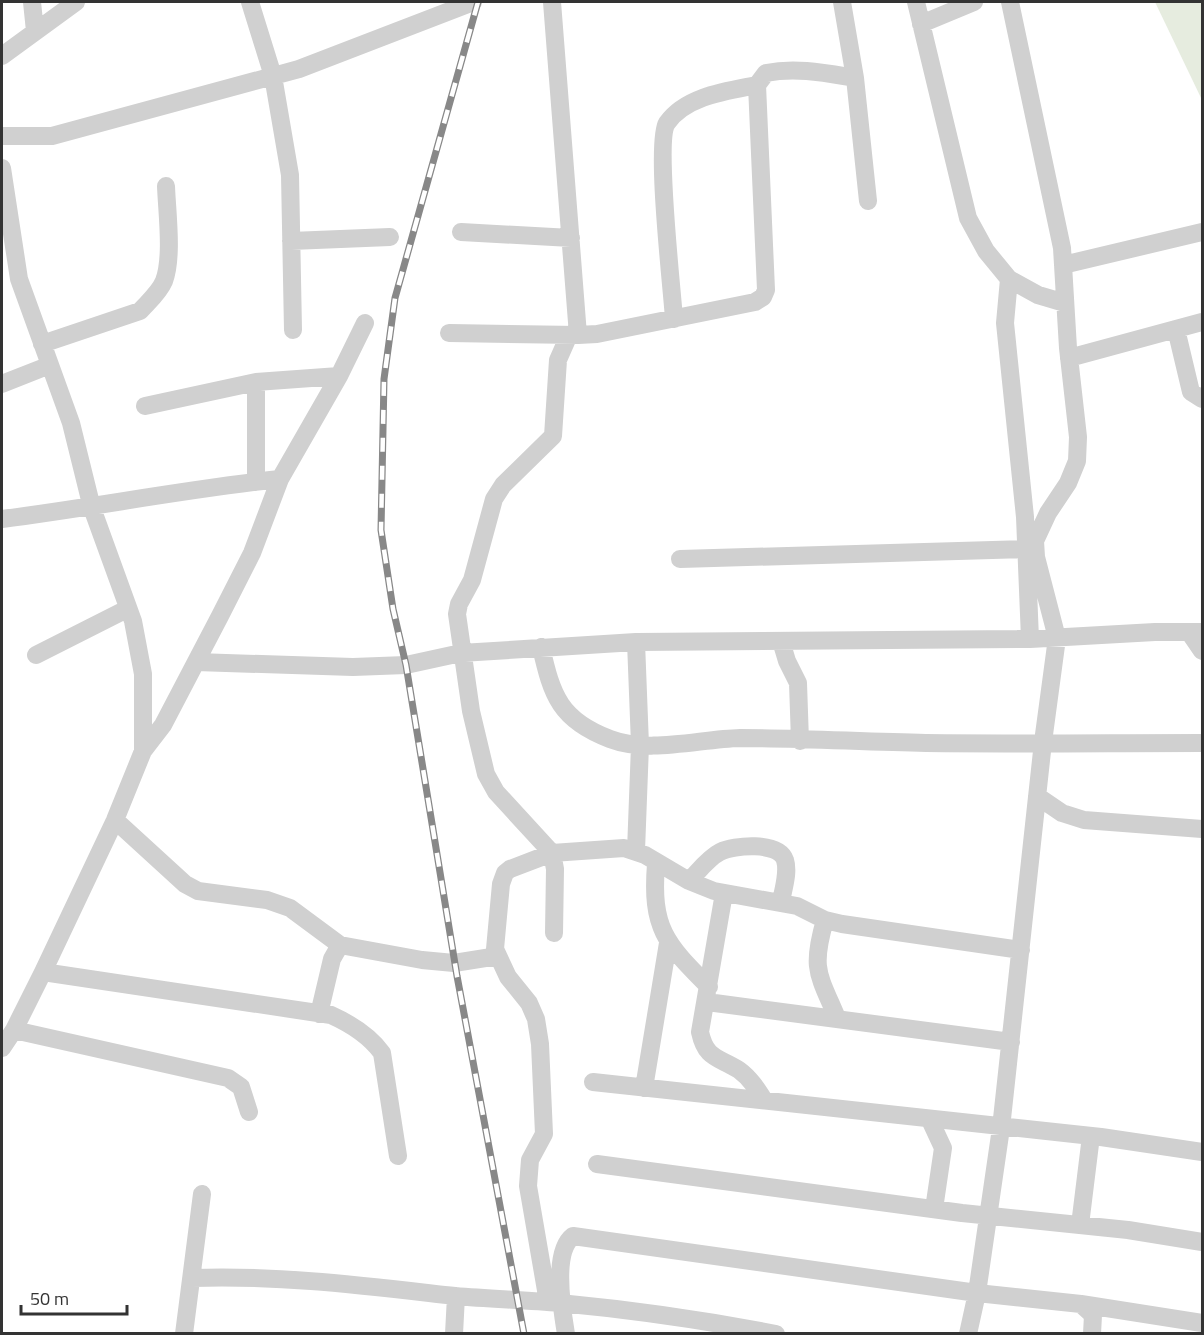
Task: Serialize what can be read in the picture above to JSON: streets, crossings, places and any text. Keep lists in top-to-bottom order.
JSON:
{
  "scale_bar": "50 m"
}
